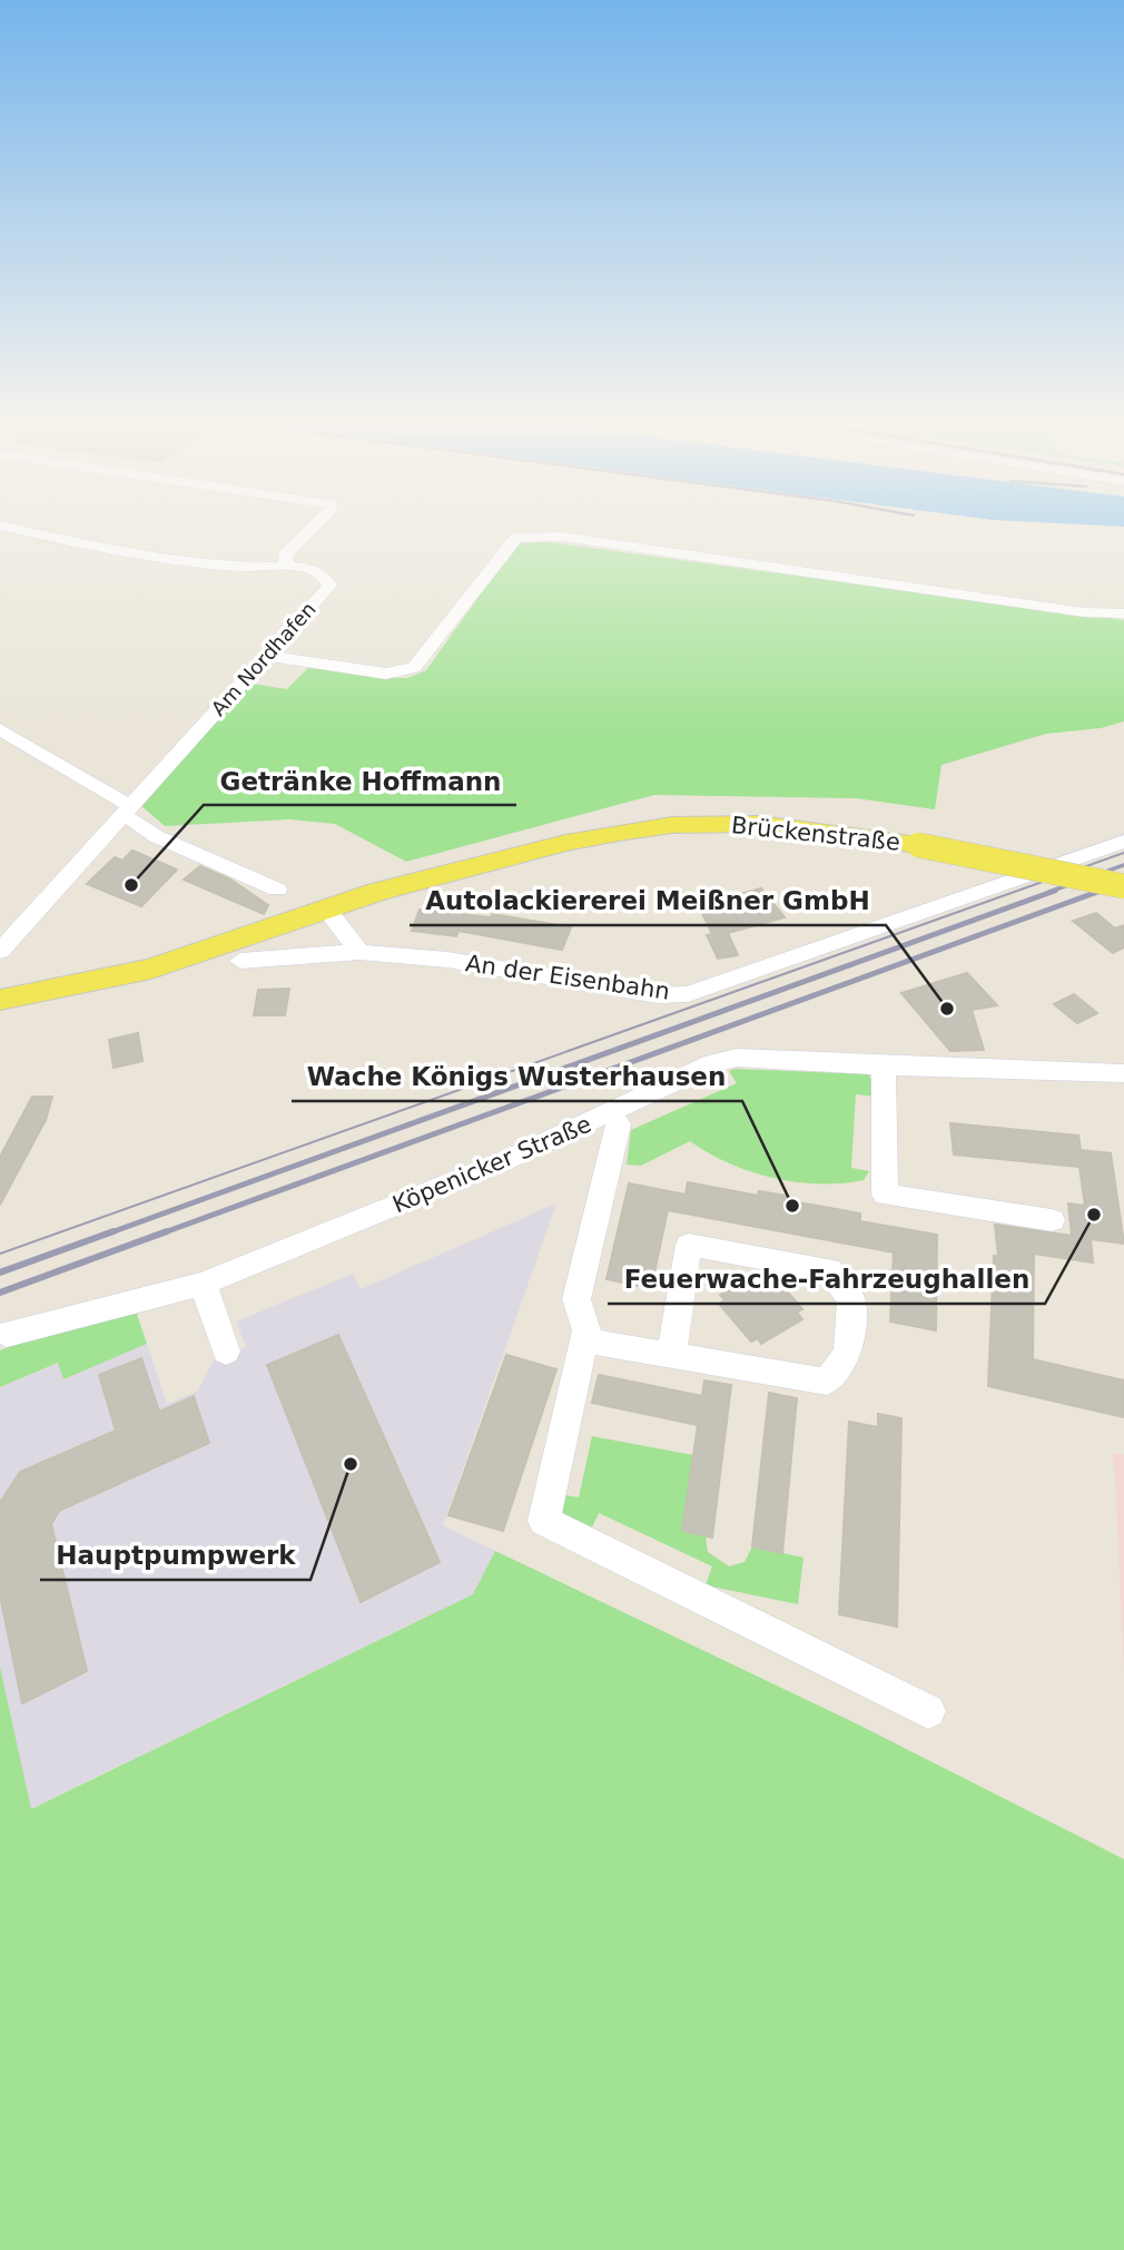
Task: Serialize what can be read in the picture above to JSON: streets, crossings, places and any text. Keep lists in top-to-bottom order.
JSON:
{
  "streets": {
    "main road": ["Brückenstraße"],
    "street": ["Am Nordhafen", "An der Eisenbahn", "Köpenicker Straße"]
  },
  "places": [
    "Getränke Hoffmann",
    "Autolackiererei Meißner GmbH",
    "Wache Königs Wusterhausen",
    "Feuerwache-Fahrzeughallen",
    "Hauptpumpwerk"
  ]
}
